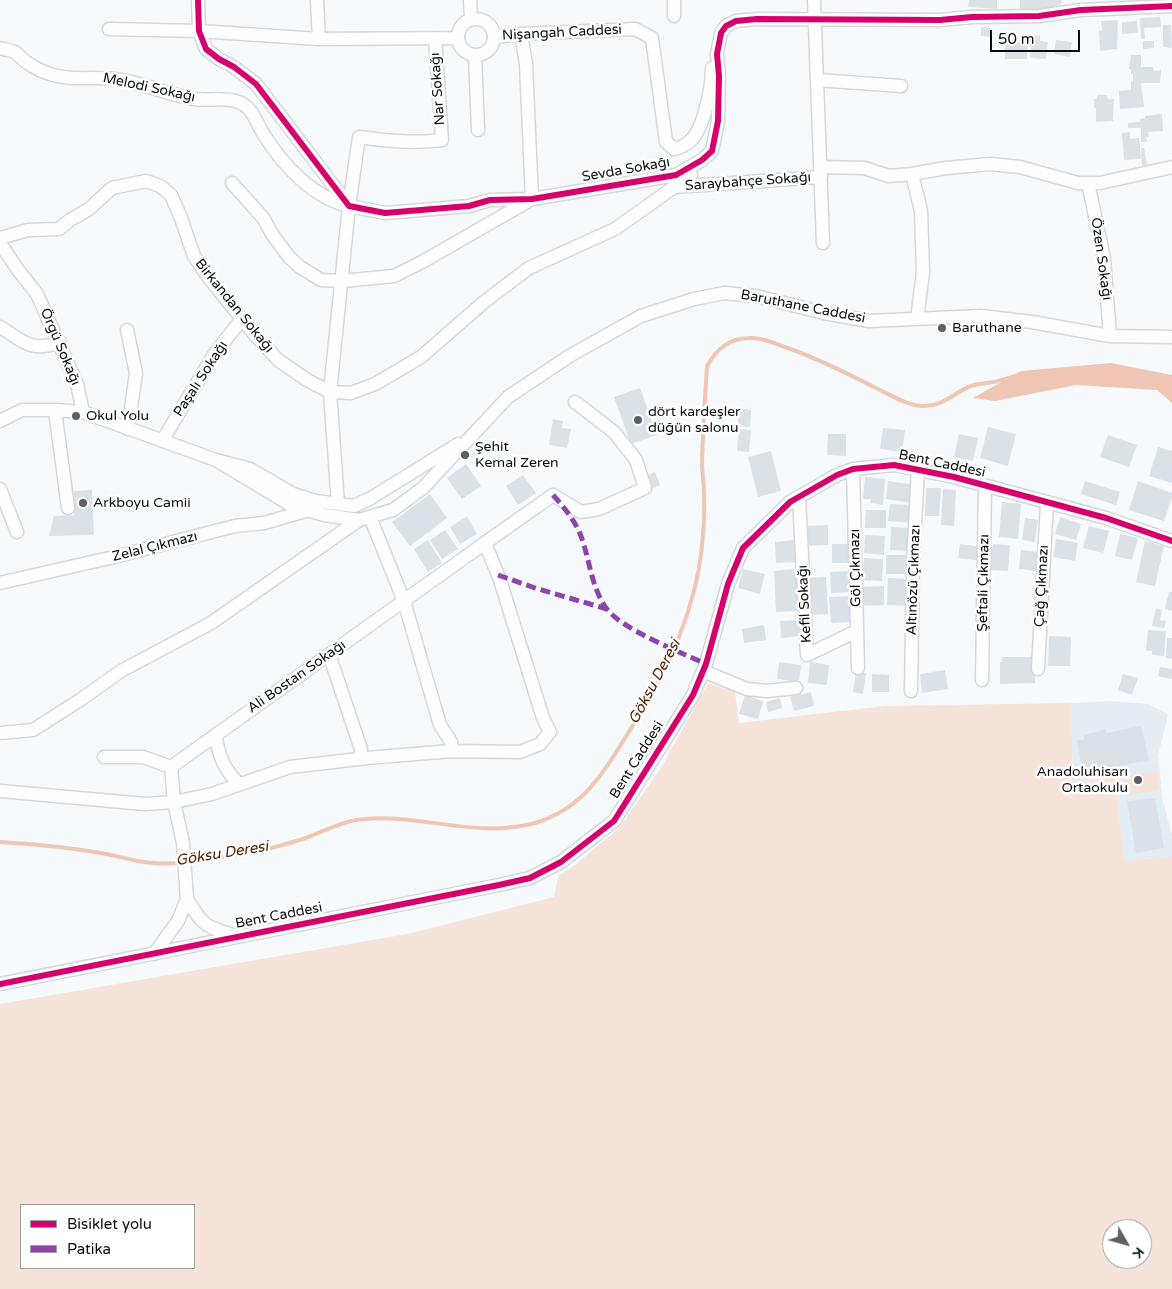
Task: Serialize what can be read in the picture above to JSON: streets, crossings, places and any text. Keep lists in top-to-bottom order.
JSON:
{
  "streets": {
    "street": [
      "Nişangah Caddesi",
      "Melodi Sokağı",
      "Nar Sokağı",
      "Sevda Sokaḡı",
      "Saraybahçe Sokağı",
      "Özen Sokağı",
      "Birkandan Sokağı",
      "Baruthane Caddesi",
      "Örgü Sokağı",
      "Paşalı Sokağı",
      "Bent Caddesi",
      "Zelal Çıkmazı",
      "Göl Çıkmazı",
      "Altınözü Çıkmazı",
      "Şeftali Çıkmazı",
      "Çağ Çıkmazı",
      "Kefil Sokağı",
      "Ali Bostan Sokağı"
    ]
  },
  "crossings": [
    ["Melodi Sokağı", "Nar Sokağı"],
    ["Melodi Sokağı", "Sevda Sokaḡı"],
    ["Nar Sokağı", "Sevda Sokaḡı"],
    ["Sevda Sokaḡı", "Birkandan Sokağı"],
    ["Saraybahçe Sokağı", "Özen Sokağı"],
    ["Saraybahçe Sokağı", "Birkandan Sokağı"],
    ["Özen Sokağı", "Baruthane Caddesi"],
    ["Birkandan Sokağı", "Paşalı Sokağı"],
    ["Bent Caddesi", "Göl Çıkmazı"],
    ["Bent Caddesi", "Altınözü Çıkmazı"],
    ["Bent Caddesi", "Şeftali Çıkmazı"],
    ["Bent Caddesi", "Çağ Çıkmazı"],
    ["Bent Caddesi", "Kefil Sokağı"],
    ["Göl Çıkmazı", "Kefil Sokağı"]
  ],
  "water": ["Göksu Deresi"],
  "places": [
    "Baruthane",
    "Okul Yolu",
    "dört kardeşler düğün salonu",
    "Şehit Kemal Zeren",
    "Arkboyu Camii",
    "Anadoluhisarı Ortaokulu"
  ],
  "legend": ["Bisiklet yolu", "Patika"],
  "scale_bar": "50 m",
  "north": "bottom right"
}
